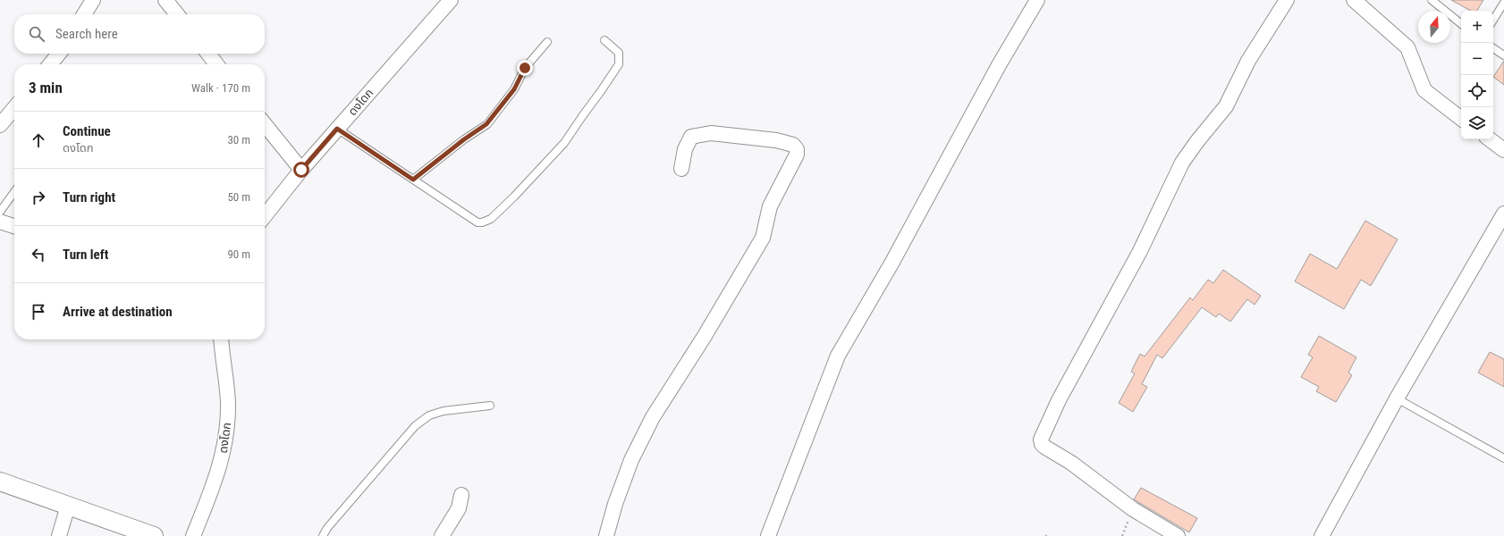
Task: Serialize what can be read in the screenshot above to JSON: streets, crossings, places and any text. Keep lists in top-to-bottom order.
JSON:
{
  "streets": {
    "street": ["ดงโดก"]
  },
  "north": "top",
  "page": {
    "map_buttons": ["+", "−"],
    "search": "Search here",
    "heading": ["3 min", "Walk · 170 m"],
    "list": [
      ["Continue", "ดงโดก", "30 m"],
      ["Turn right", "50 m"],
      ["Turn left", "90 m"],
      "Arrive at destination"
    ]
  }
}
